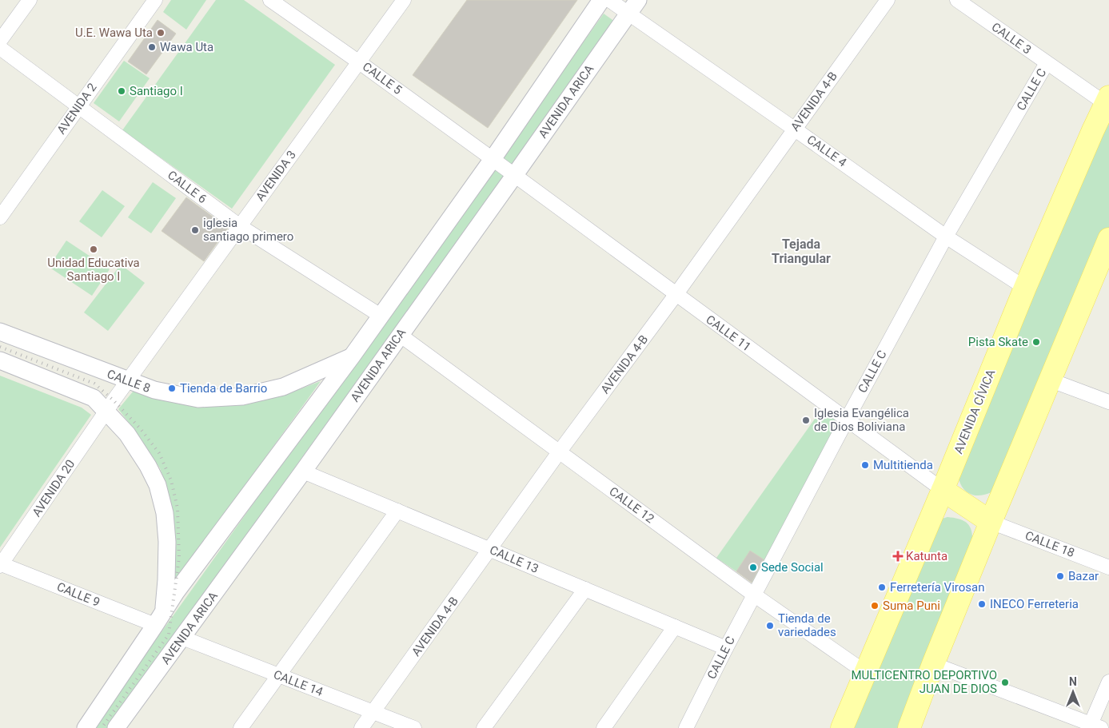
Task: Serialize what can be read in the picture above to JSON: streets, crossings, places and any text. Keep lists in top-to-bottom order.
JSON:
{
  "streets": {
    "main road": ["AVENIDA CÍVICA"],
    "street": [
      "CALLE 3",
      "CALLE 5",
      "CALLE C",
      "AVENIDA ARICA",
      "AVENIDA 4-B",
      "AVENIDA 2",
      "CALLE 4",
      "AVENIDA 3",
      "CALLE 6",
      "CALLE 11",
      "CALLE 8",
      "AVENIDA 20",
      "CALLE 12",
      "CALLE 18",
      "CALLE 13",
      "CALLE 9",
      "CALLE 14"
    ]
  },
  "crossings": [
    ["CALLE 3", "CALLE C"],
    ["CALLE 3", "AVENIDA CÍVICA"],
    ["CALLE 5", "AVENIDA ARICA"],
    ["CALLE 5", "AVENIDA 3"],
    ["CALLE 5", "CALLE 11"],
    ["CALLE C", "CALLE 4"],
    ["CALLE C", "CALLE 11"],
    ["CALLE C", "CALLE 12"],
    ["CALLE C", "CALLE 13"],
    ["AVENIDA ARICA", "CALLE 4"],
    ["AVENIDA ARICA", "CALLE 11"],
    ["AVENIDA ARICA", "CALLE 12"],
    ["AVENIDA ARICA", "CALLE 13"],
    ["AVENIDA ARICA", "CALLE 14"],
    ["AVENIDA 4-B", "CALLE 4"],
    ["AVENIDA 4-B", "CALLE 11"],
    ["AVENIDA 4-B", "CALLE 12"],
    ["AVENIDA 4-B", "CALLE 13"],
    ["AVENIDA 4-B", "CALLE 14"],
    ["AVENIDA 2", "CALLE 6"],
    ["CALLE 4", "AVENIDA CÍVICA"],
    ["AVENIDA 3", "CALLE 6"],
    ["AVENIDA 3", "CALLE 8"],
    ["AVENIDA 3", "AVENIDA 20"],
    ["CALLE 11", "AVENIDA CÍVICA"],
    ["AVENIDA CÍVICA", "CALLE 12"],
    ["AVENIDA 20", "CALLE 9"]
  ],
  "districts": ["Tejada Triangular"],
  "places": {
    "other": [
      "U.E. Wawa Uta",
      "Wawa Uta",
      "Santiago I",
      "iglesia santiago primero",
      "Unidad Educativa Santiago I",
      "Pista Skate",
      "Tienda de Barrio",
      "Iglesia Evangélica de Dios Boliviana",
      "Multitienda",
      "Sede Social",
      "Bazar",
      "Ferretería Virosan",
      "INECO Ferreteria",
      "Suma Puni",
      "Tienda de variedades",
      "MULTICENTRO DEPORTIVO JUAN DE DIOS"
    ],
    "health": ["Katunta"]
  },
  "north": "top"
}
